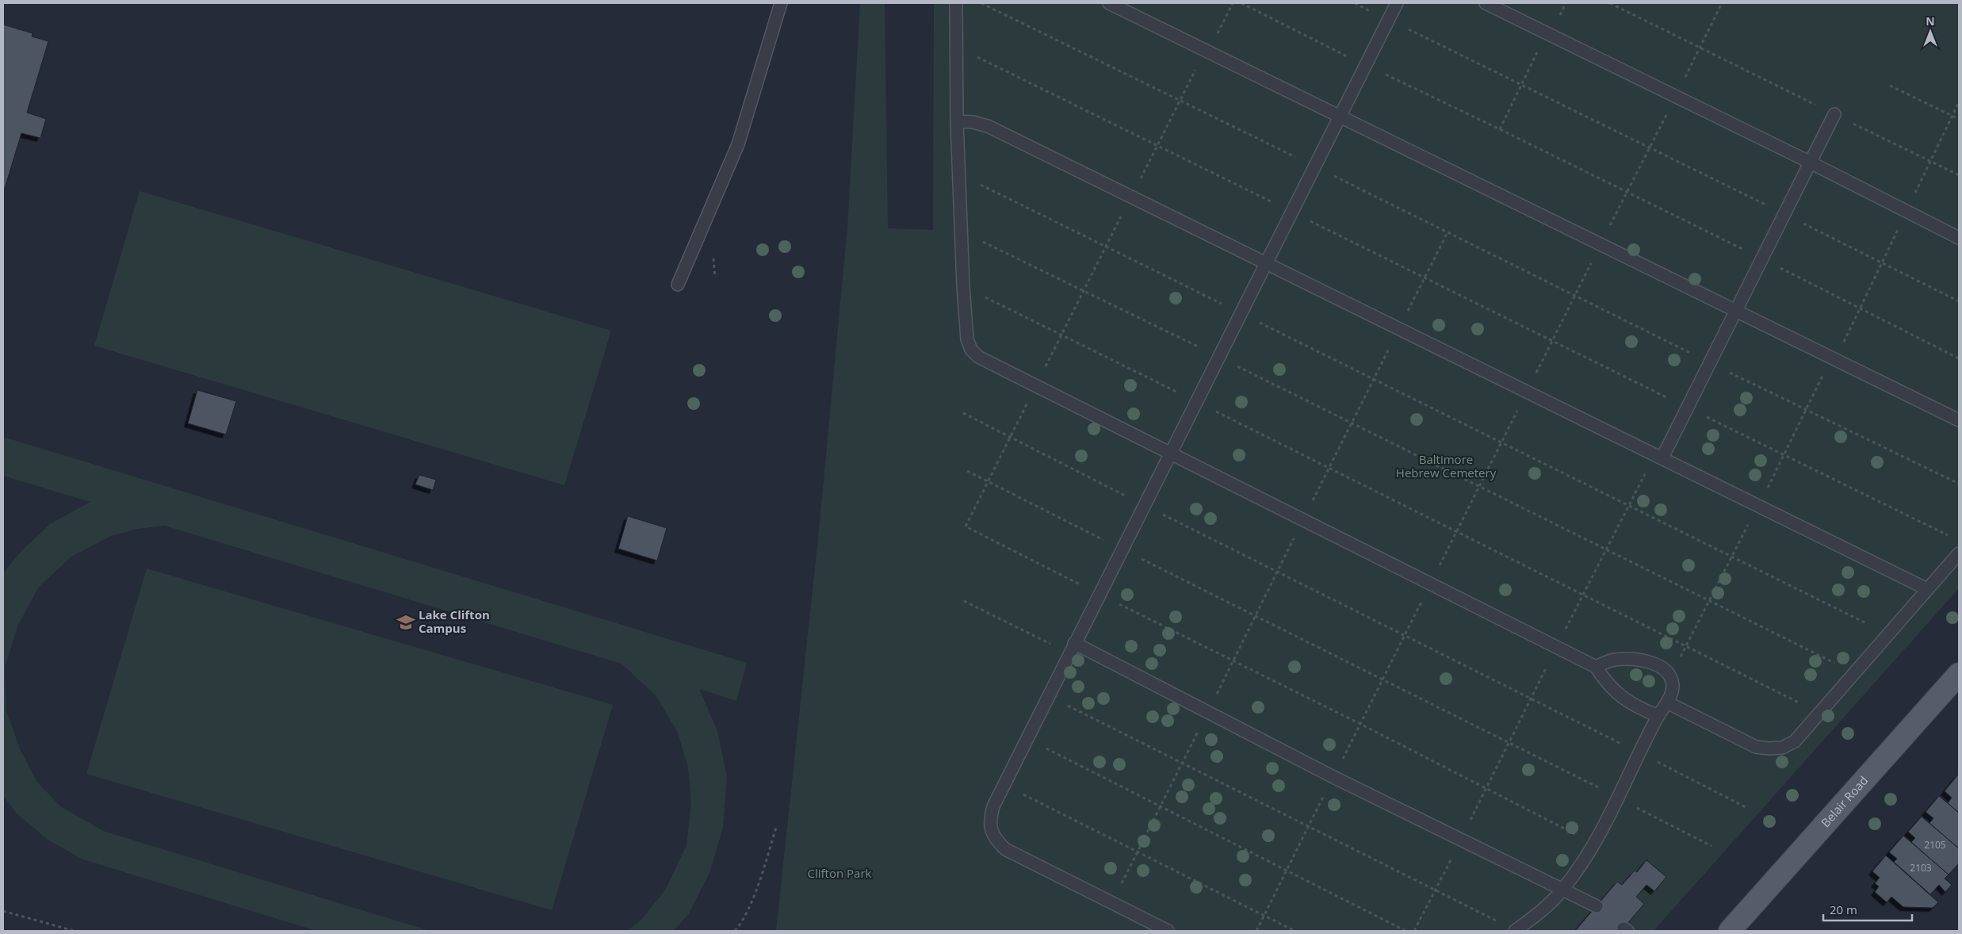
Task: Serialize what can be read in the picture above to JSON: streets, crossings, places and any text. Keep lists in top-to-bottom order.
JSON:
{
  "streets": {
    "main road": ["Belair Road"]
  },
  "parks": ["Baltimore Hebrew Cemetery", "Clifton Park"],
  "places": {
    "school or university": ["Lake Clifton Campus"]
  },
  "house_numbers": ["2105", "2103"],
  "scale_bar": "20 m",
  "north": "top"
}
